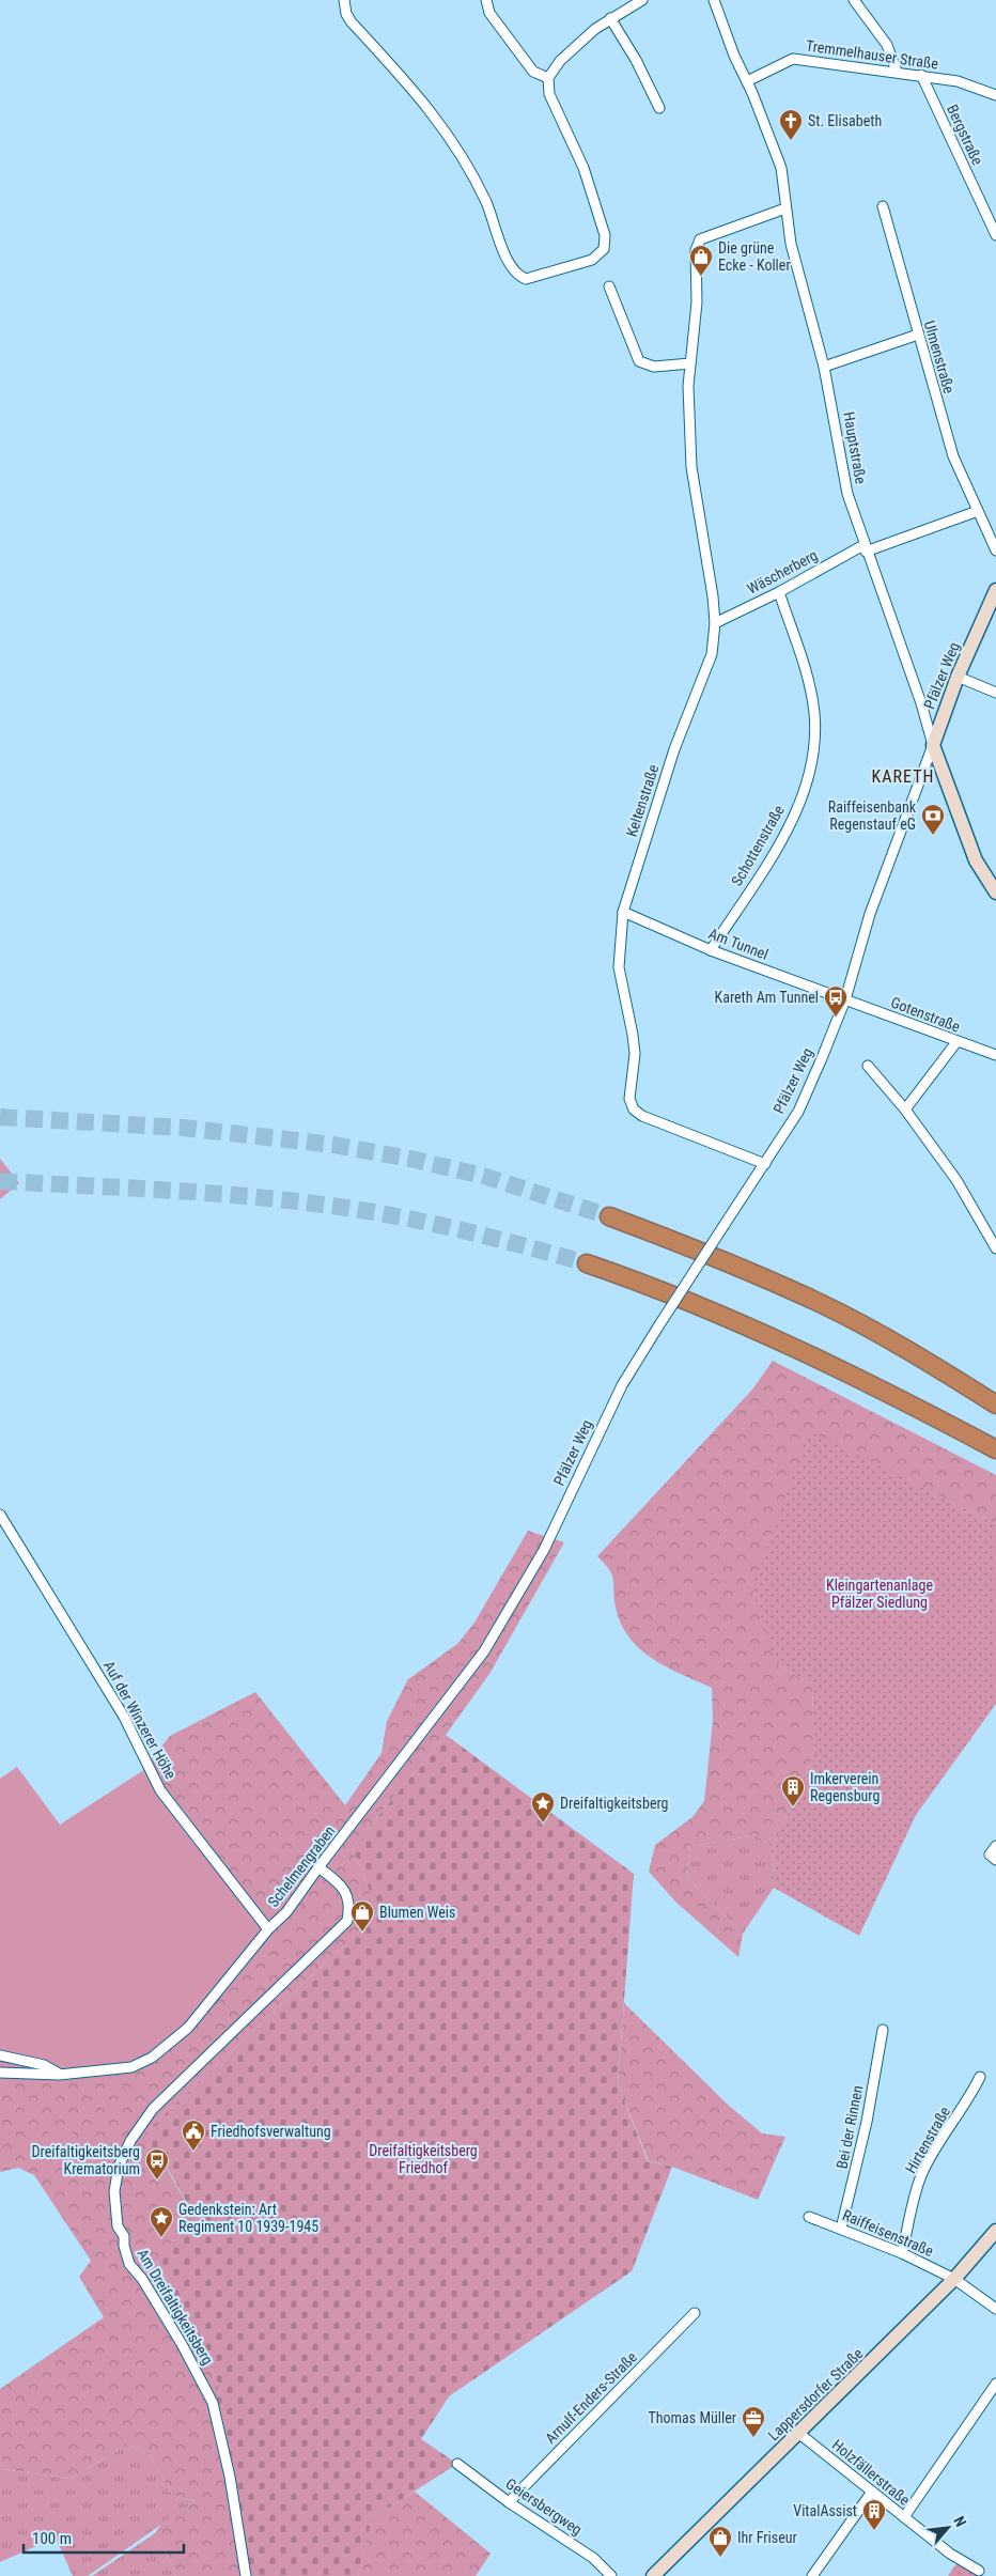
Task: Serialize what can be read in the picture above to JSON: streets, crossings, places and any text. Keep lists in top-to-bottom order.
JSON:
{
  "streets": {
    "street": [
      "Tremmelhauser Straße",
      "Bergstraße",
      "Ulmenstraße",
      "Hauptstraße",
      "Wäscherberg",
      "Pfälzer Weg",
      "Keltenstraße",
      "Schottenstraße",
      "Am Tunnel",
      "Gotenstraße",
      "Auf der Winzerer Höhe",
      "Schelmengraben",
      "Bei der Rinnen",
      "Hirtenstraße",
      "Raiffeisenstraße",
      "Am Dreifaltigkeitsberg",
      "Lappersdorfer Straße",
      "Arnulf-Enders-Straße",
      "Holzfällerstraße",
      "Geiersbergweg"
    ]
  },
  "crossings": [
    ["Tremmelhauser Straße", "Bergstraße"],
    ["Tremmelhauser Straße", "Hauptstraße"],
    ["Hauptstraße", "Wäscherberg"],
    ["Hauptstraße", "Pfälzer Weg"],
    ["Hauptstraße", "Keltenstraße"],
    ["Wäscherberg", "Keltenstraße"],
    ["Wäscherberg", "Schottenstraße"],
    ["Pfälzer Weg", "Keltenstraße"],
    ["Pfälzer Weg", "Am Tunnel"],
    ["Pfälzer Weg", "Gotenstraße"],
    ["Pfälzer Weg", "Schelmengraben"],
    ["Keltenstraße", "Am Tunnel"],
    ["Schottenstraße", "Am Tunnel"],
    ["Am Tunnel", "Gotenstraße"],
    ["Auf der Winzerer Höhe", "Schelmengraben"],
    ["Schelmengraben", "Am Dreifaltigkeitsberg"],
    ["Bei der Rinnen", "Raiffeisenstraße"],
    ["Hirtenstraße", "Raiffeisenstraße"],
    ["Raiffeisenstraße", "Lappersdorfer Straße"],
    ["Lappersdorfer Straße", "Holzfällerstraße"],
    ["Arnulf-Enders-Straße", "Geiersbergweg"]
  ],
  "districts": ["KARETH"],
  "parks": ["Kleingartenanlage Pfälzer Siedlung", "Dreifaltigkeitsberg Friedhof"],
  "places": {
    "church": ["St. Elisabeth"],
    "shop": ["Die grüne Ecke - Koller", "Blumen Weis", "Ihr Friseur"],
    "bank": ["Raiffeisenbank Regenstauf eG"],
    "bus stop": ["Kareth Am Tunnel", "Dreifaltigkeitsberg Krematorium"],
    "building": ["Imkerverein Regensburg", "VitalAssist"],
    "place": ["Dreifaltigkeitsberg", "Gedenkstein: Art Regiment 10 1939-1945"],
    "public building": ["Friedhofsverwaltung"],
    "office": ["Thomas Müller"]
  },
  "scale_bar": "100 m",
  "north": "top right"
}
